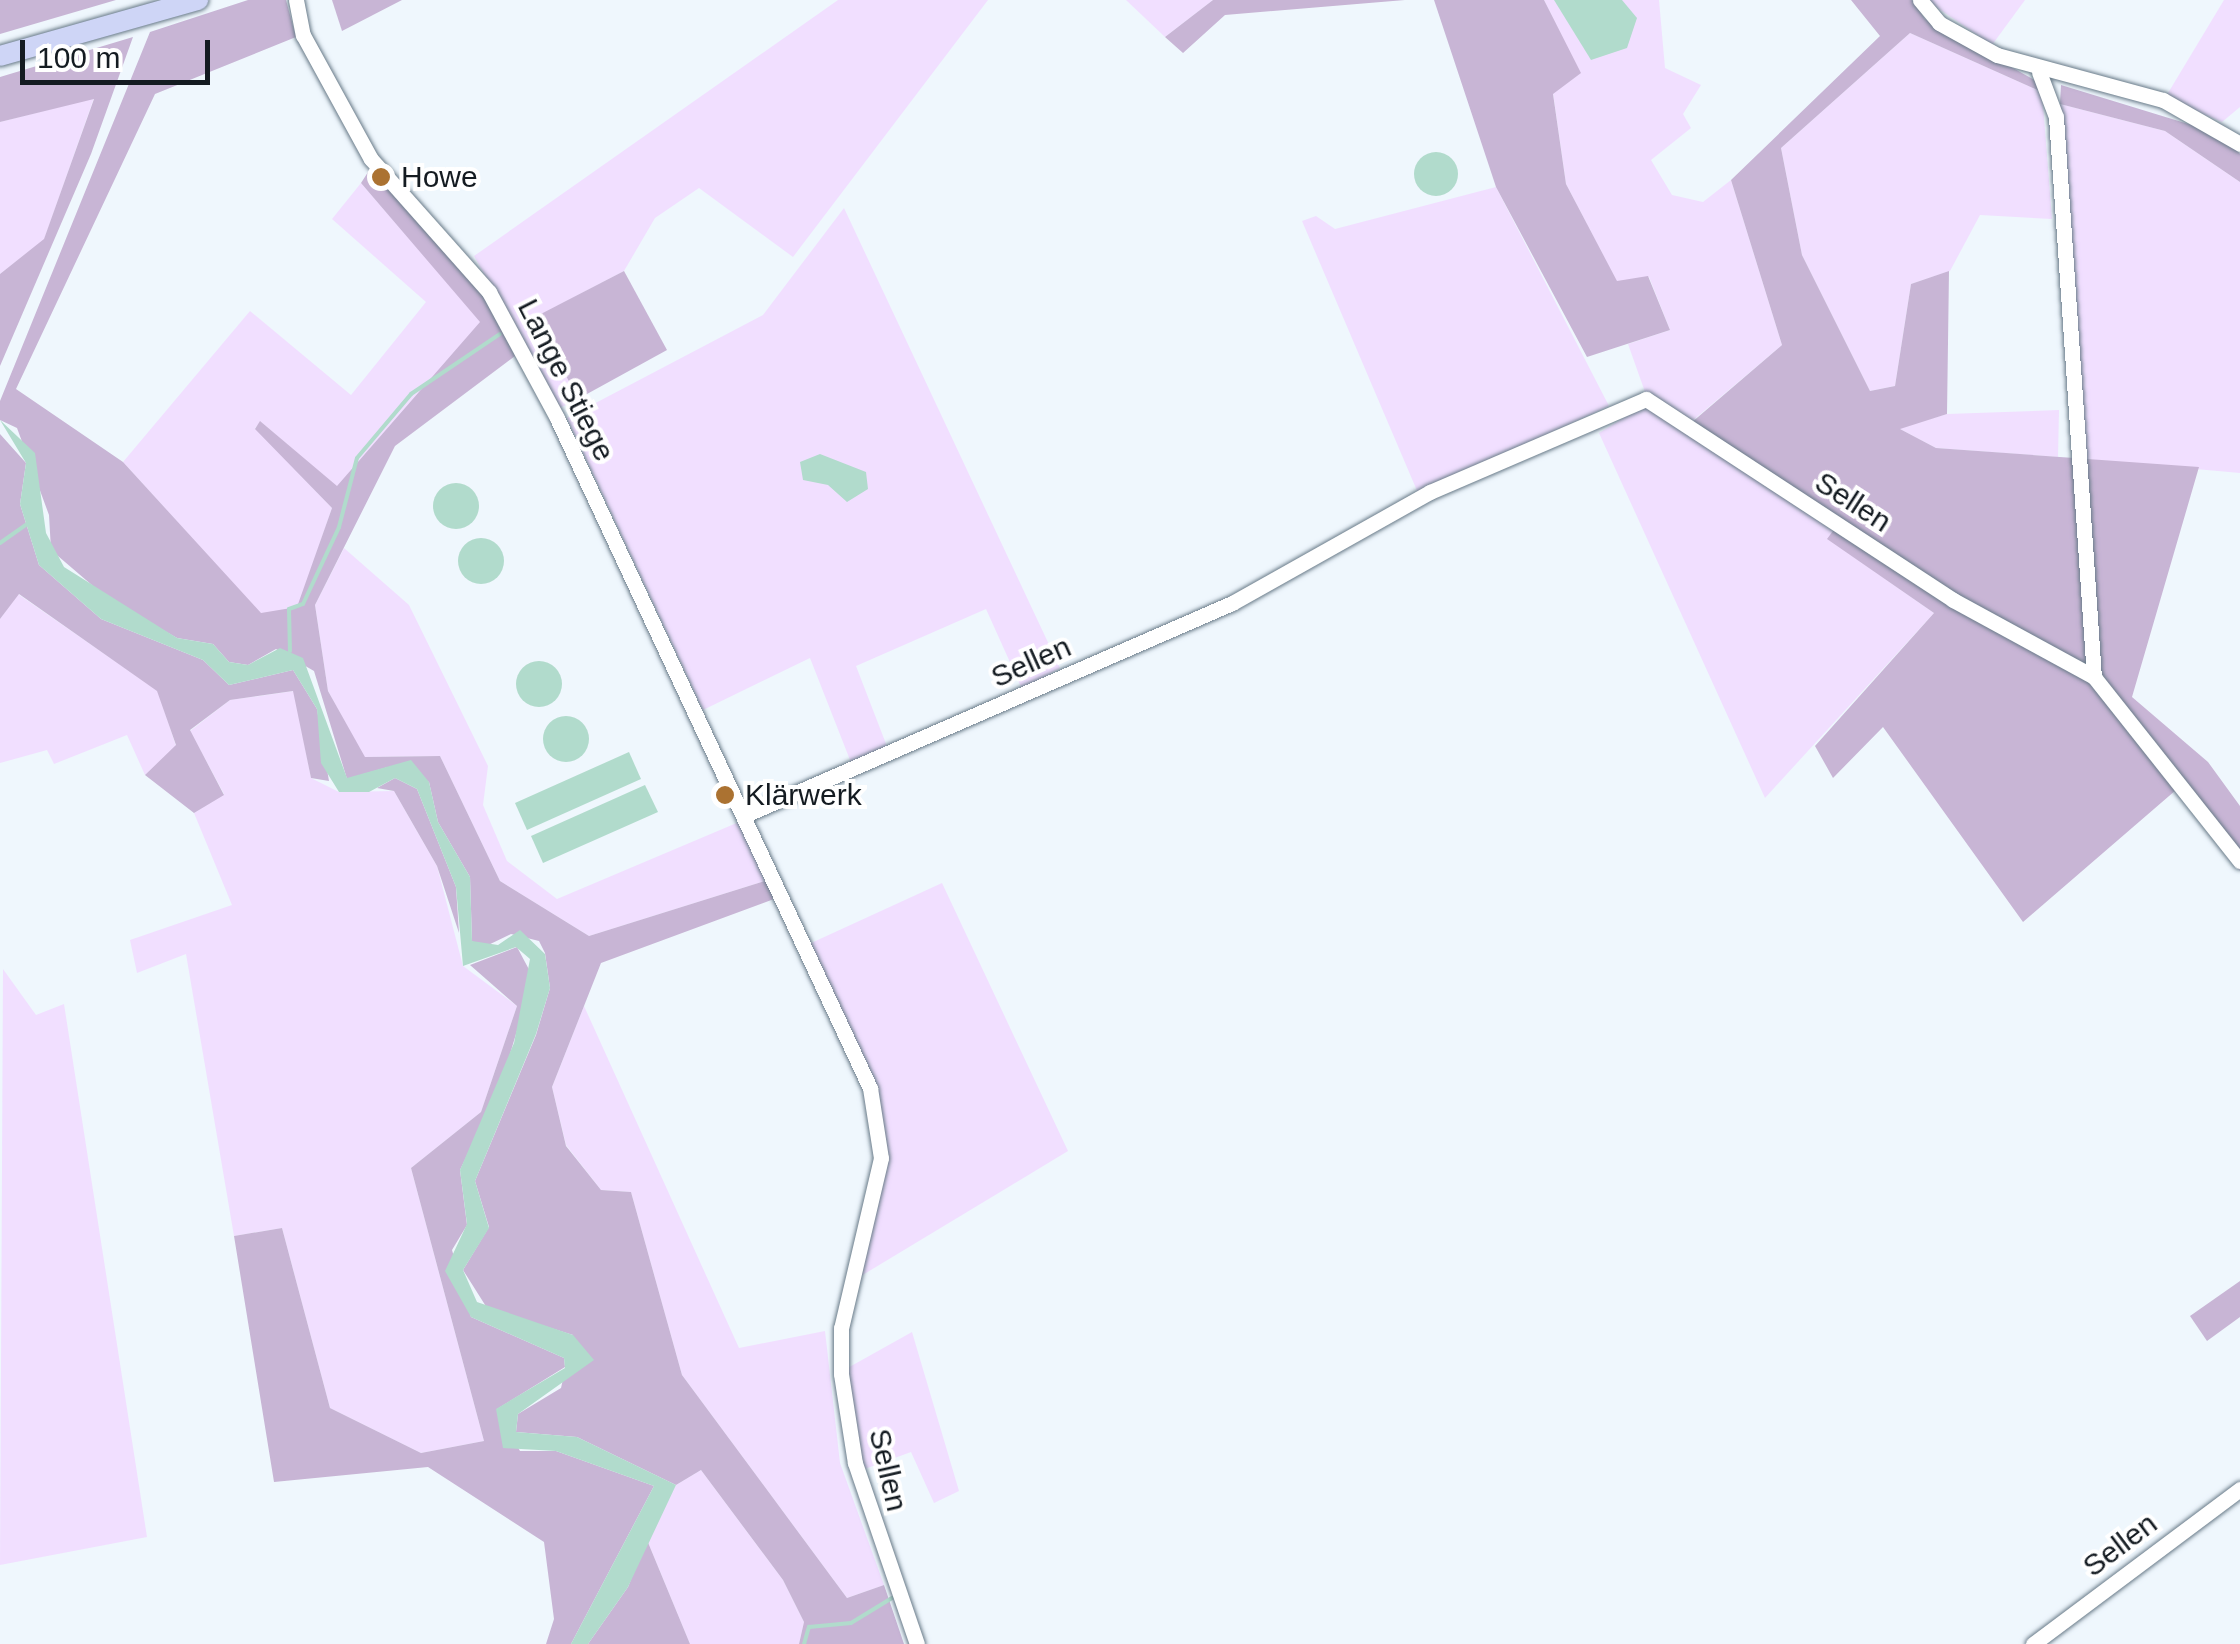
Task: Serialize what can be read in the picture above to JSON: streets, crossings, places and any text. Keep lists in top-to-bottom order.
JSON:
{
  "streets": {
    "street": ["Lange Stiege", "Sellen"]
  },
  "crossings": [
    ["Lange Stiege", "Sellen"]
  ],
  "places": ["Howe", "Klärwerk"],
  "scale_bar": "100 m"
}
